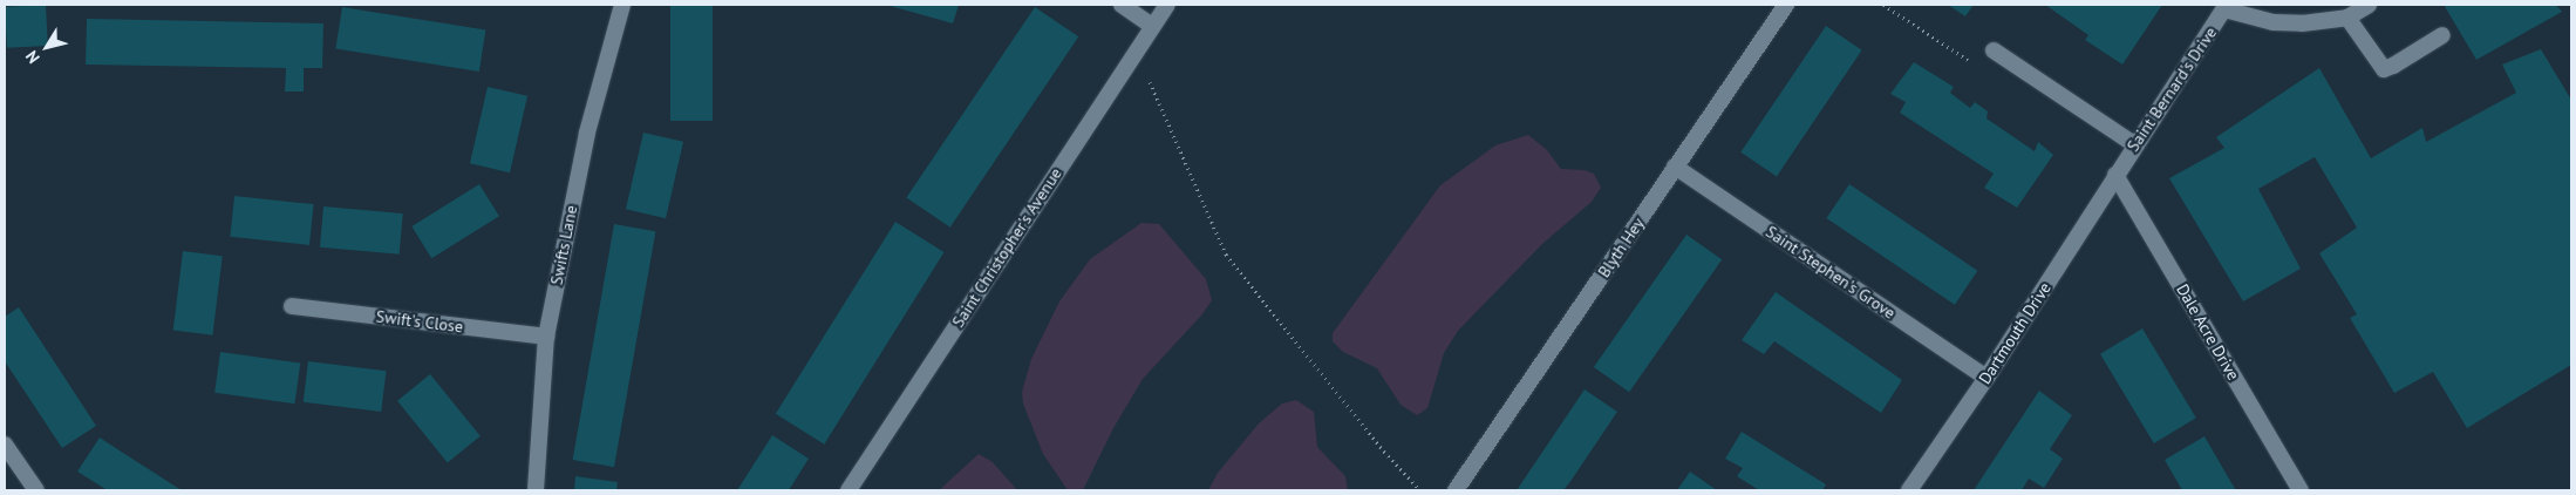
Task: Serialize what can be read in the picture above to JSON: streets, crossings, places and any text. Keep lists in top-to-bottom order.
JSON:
{
  "streets": {
    "street": [
      "Saint Bernard's Drive",
      "Swifts Lane",
      "Saint Christopher's Avenue",
      "Blyth Hey",
      "Saint Stephen's Grove",
      "Swift's Close",
      "Dale Acre Drive",
      "Dartmouth Drive"
    ]
  },
  "crossings": [
    ["Saint Bernard's Drive", "Dale Acre Drive"],
    ["Saint Bernard's Drive", "Dartmouth Drive"],
    ["Swifts Lane", "Swift's Close"],
    ["Blyth Hey", "Saint Stephen's Grove"],
    ["Saint Stephen's Grove", "Dartmouth Drive"],
    ["Dale Acre Drive", "Dartmouth Drive"]
  ],
  "north": "bottom left"
}
